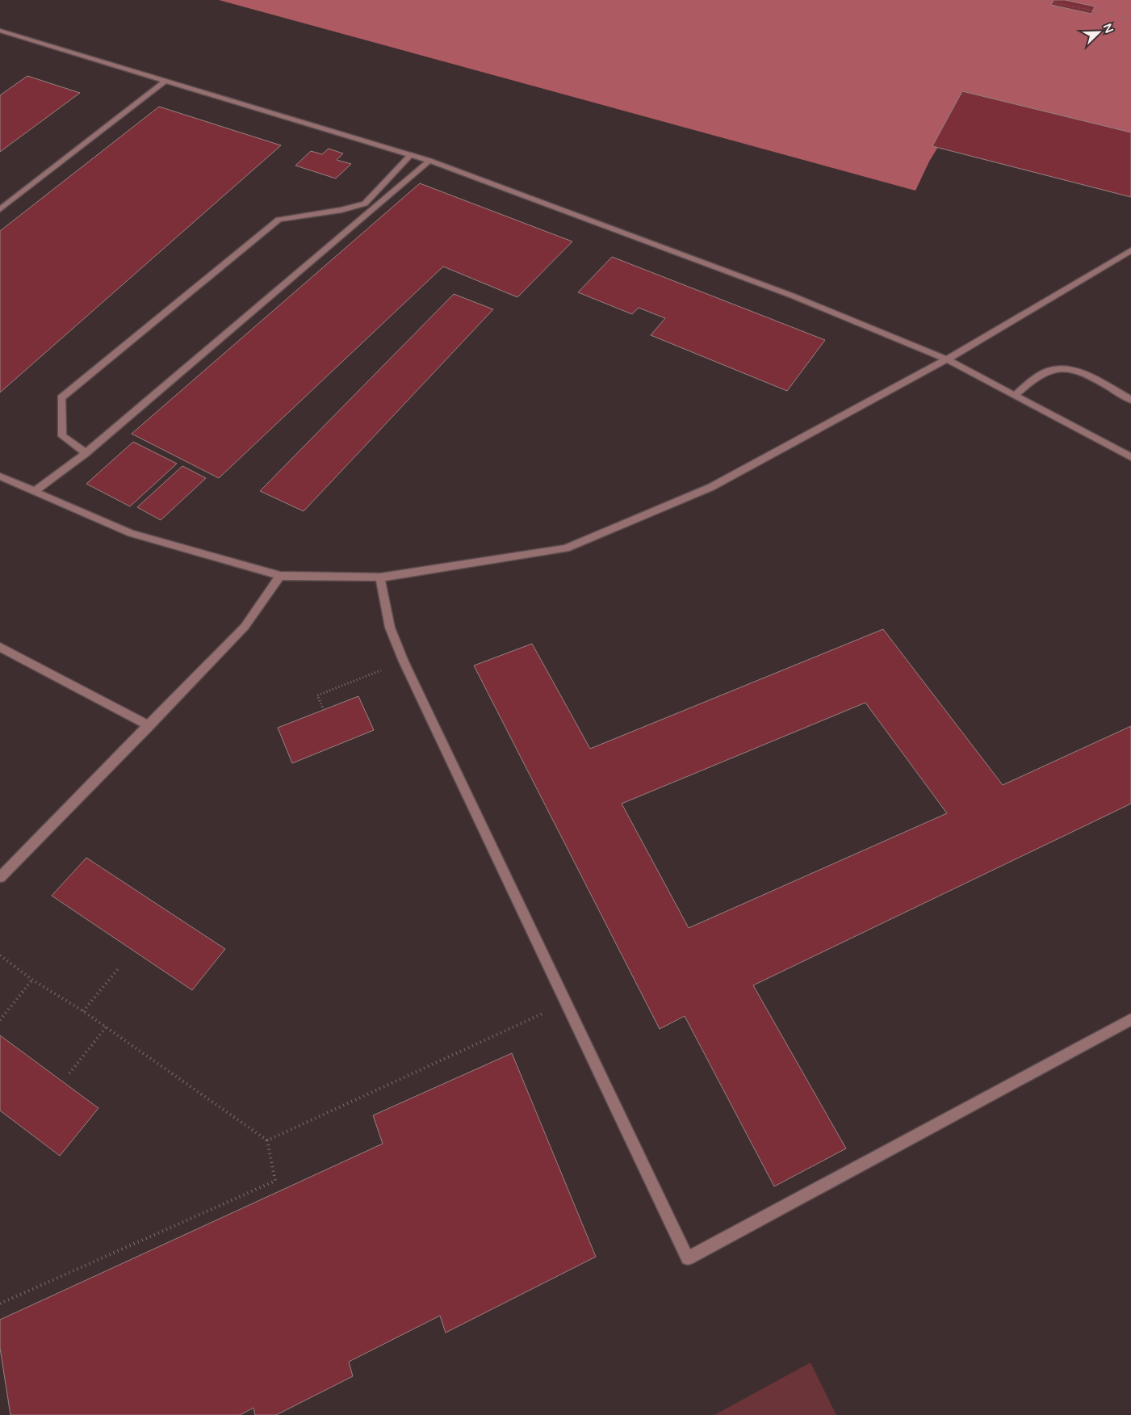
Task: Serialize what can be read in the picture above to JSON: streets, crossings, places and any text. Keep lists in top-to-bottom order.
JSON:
{
  "north": "top right"
}
